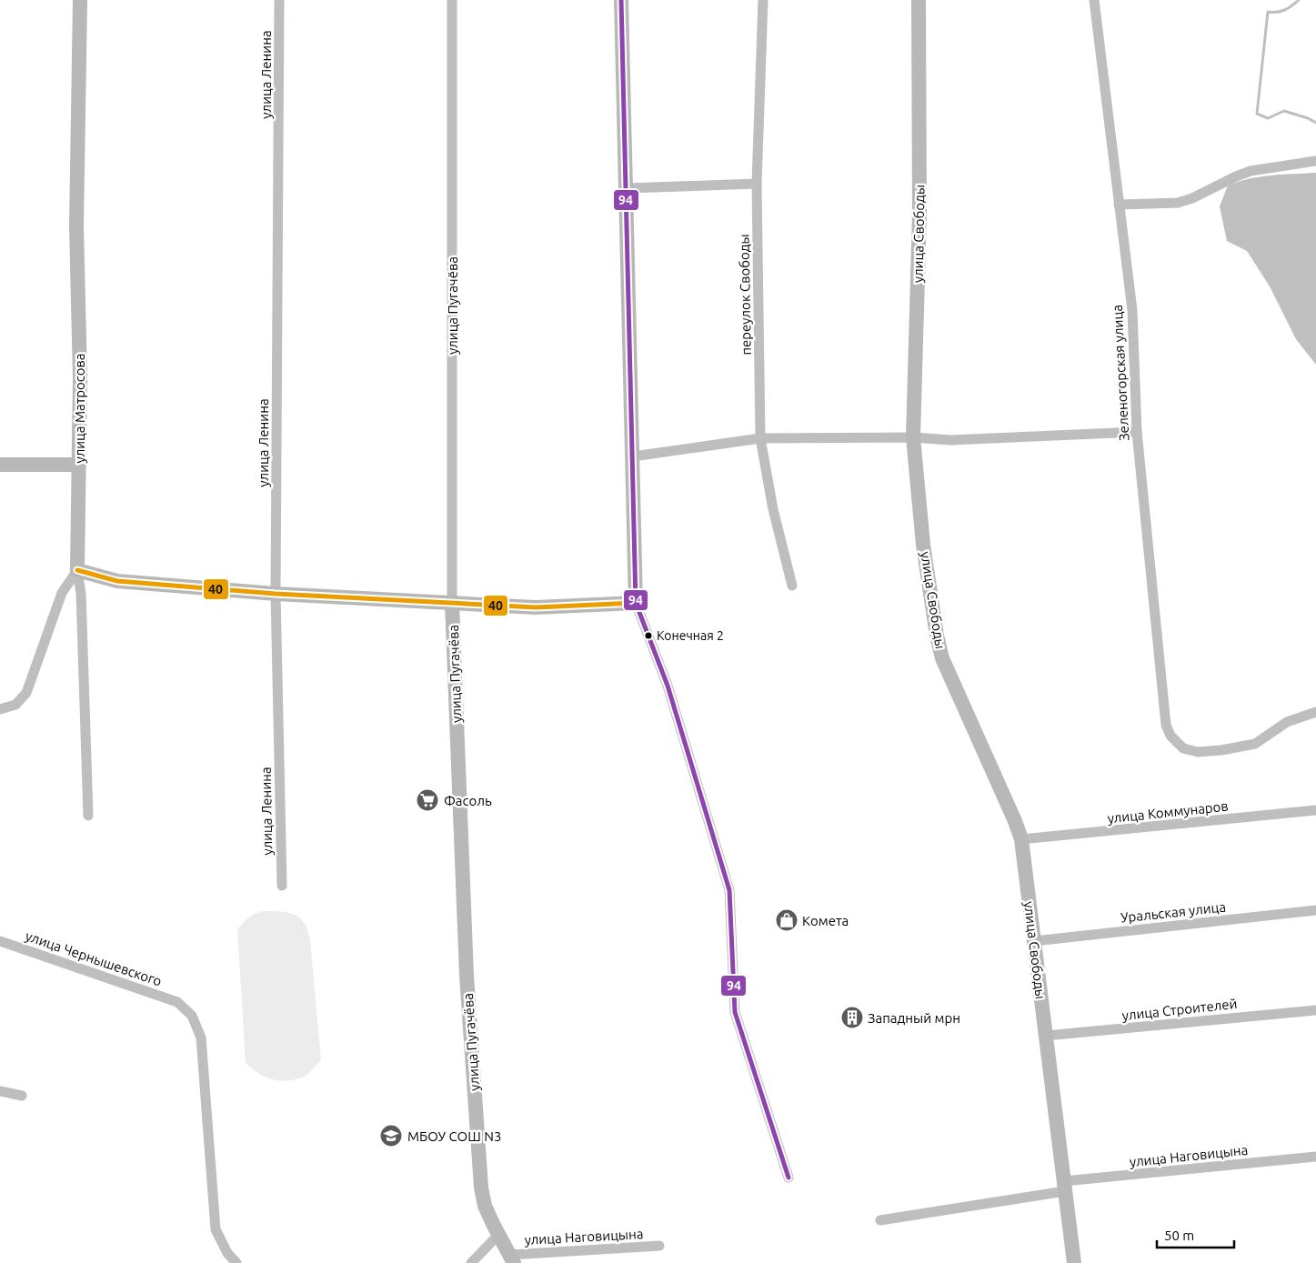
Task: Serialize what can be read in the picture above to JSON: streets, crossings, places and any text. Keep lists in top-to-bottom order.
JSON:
{
  "streets": {
    "street": [
      "улица Ленина",
      "улица Свободы",
      "переулок Свободы",
      "улица Пугачёва",
      "Зеленогорская улица",
      "улица Матросова",
      "улица Коммунаров",
      "Уральская улица",
      "улица Чернышевского",
      "улица Строителей",
      "улица Наговицына"
    ]
  },
  "crossings": [
    ["улица Свободы", "улица Коммунаров"],
    ["улица Свободы", "Уральская улица"],
    ["улица Свободы", "улица Строителей"],
    ["улица Свободы", "улица Наговицына"],
    ["улица Пугачёва", "улица Наговицына"]
  ],
  "places": {
    "other": ["Конечная 2"],
    "supermarket": ["Фасоль"],
    "shop": ["Комета"],
    "building": ["Западный мрн"],
    "school or university": ["МБОУ СОШ N3"]
  },
  "lines": ["transit line 94", "transit line 40"],
  "scale_bar": "50 m"
}
